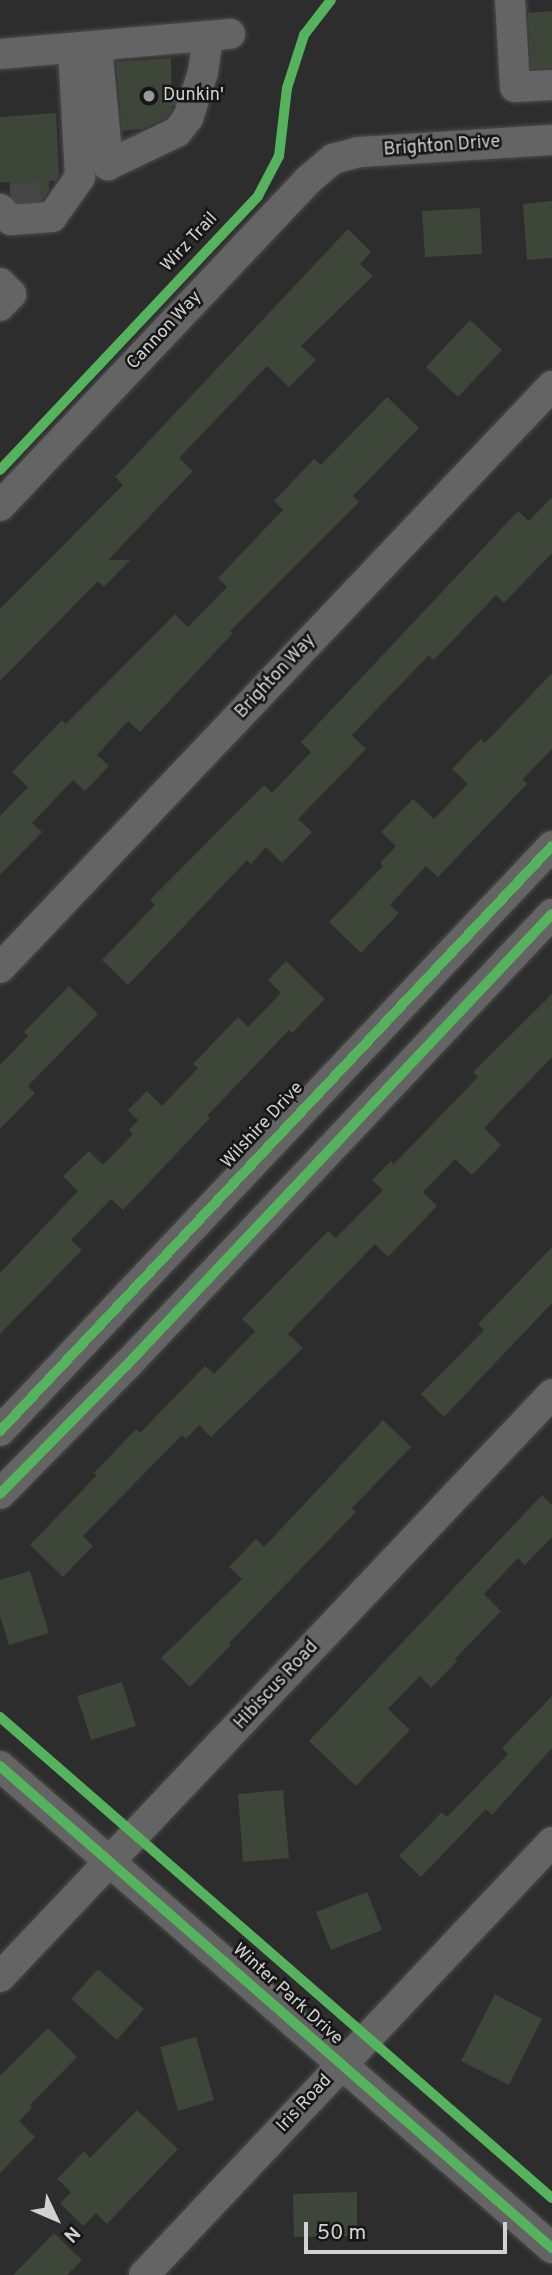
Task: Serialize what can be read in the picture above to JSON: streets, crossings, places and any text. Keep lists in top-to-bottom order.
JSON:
{
  "streets": {
    "street": [
      "Brighton Drive",
      "Cannon Way",
      "Brighton Way",
      "Wilshire Drive",
      "Hibiscus Road",
      "Winter Park Drive",
      "Iris Road"
    ],
    "cycle path": ["Wirz Trail"]
  },
  "crossings": [
    ["Brighton Drive", "Cannon Way"],
    ["Hibiscus Road", "Winter Park Drive"],
    ["Winter Park Drive", "Iris Road"]
  ],
  "places": ["Dunkin'"],
  "scale_bar": "50 m",
  "north": "bottom right"
}
